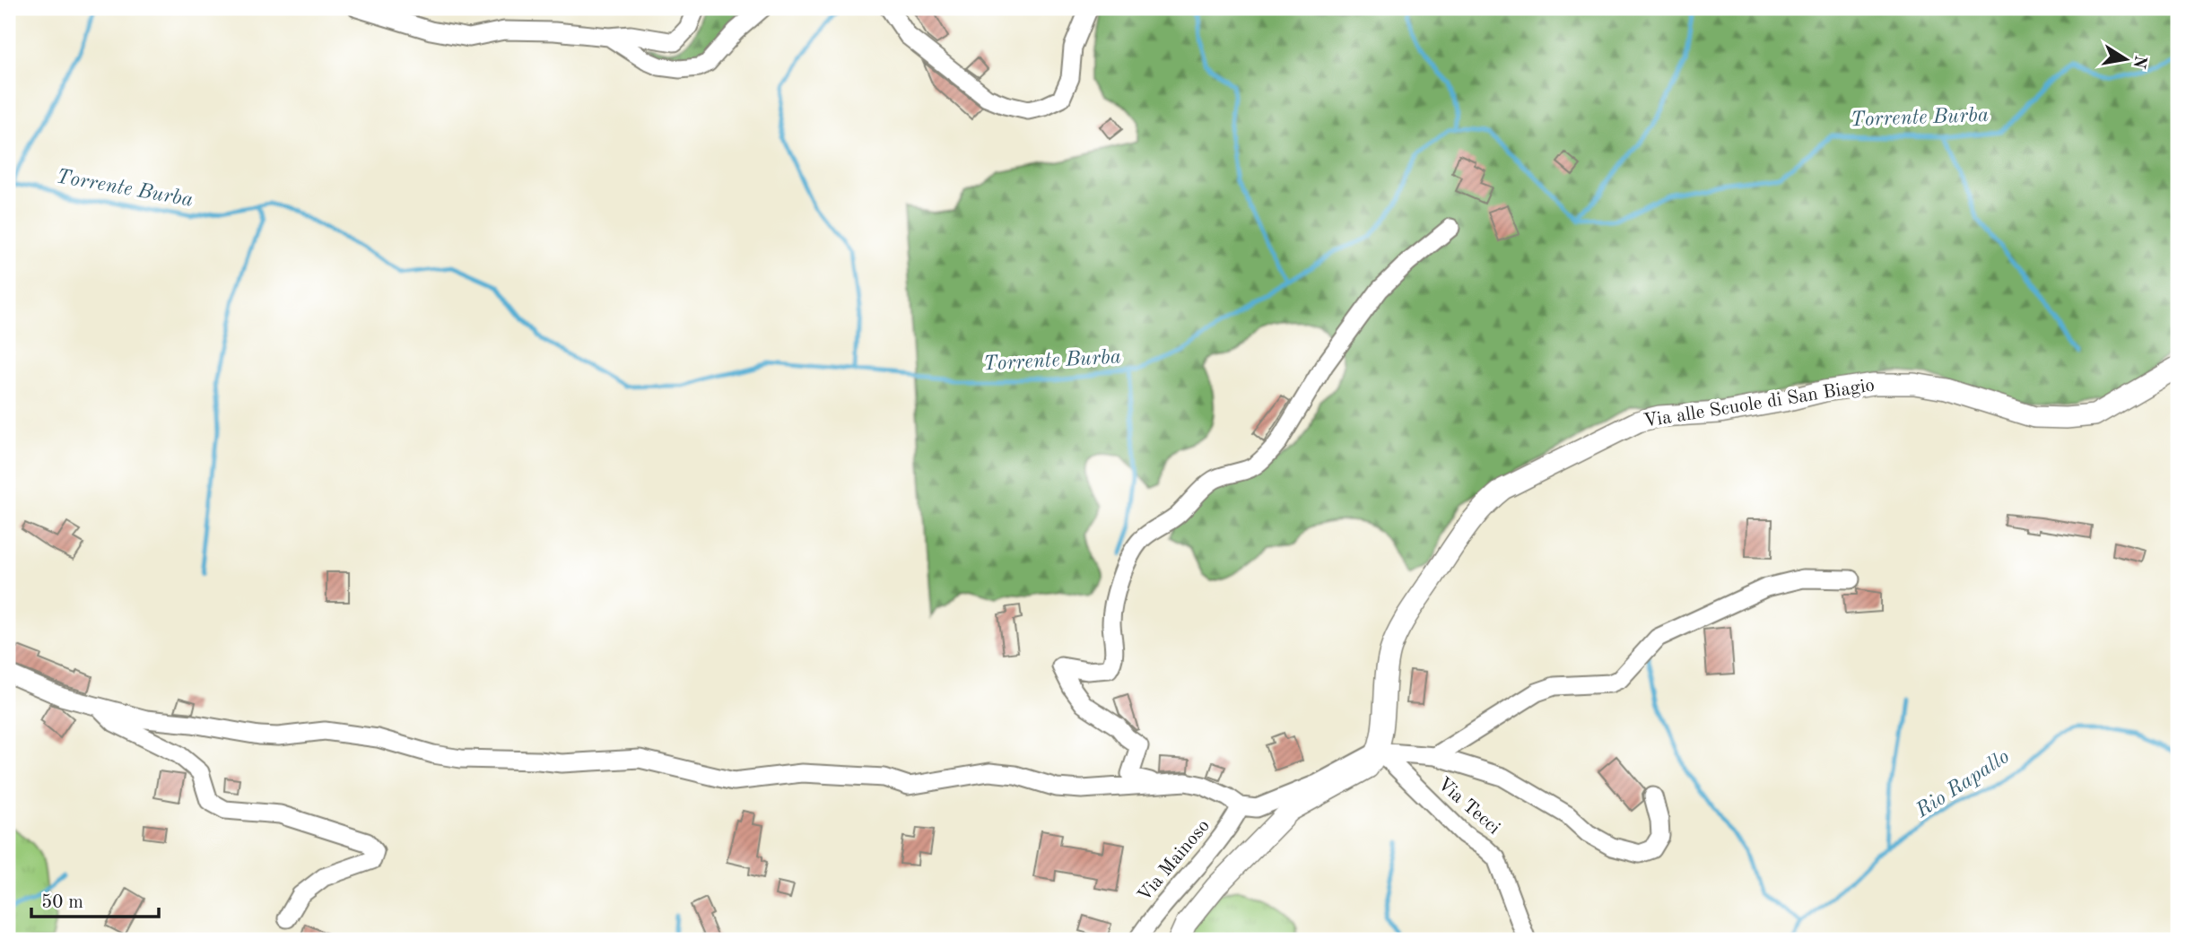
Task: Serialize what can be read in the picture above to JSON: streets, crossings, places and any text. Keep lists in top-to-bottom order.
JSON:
{
  "streets": {
    "street": ["Via alle Scuole di San Biagio", "Via Tecci", "Via Mainoso"]
  },
  "crossings": [
    ["Via alle Scuole di San Biagio", "Via Tecci"]
  ],
  "water": ["Torrente Burba", "Rio Rapallo"],
  "scale_bar": "50 m",
  "north": "right"
}
